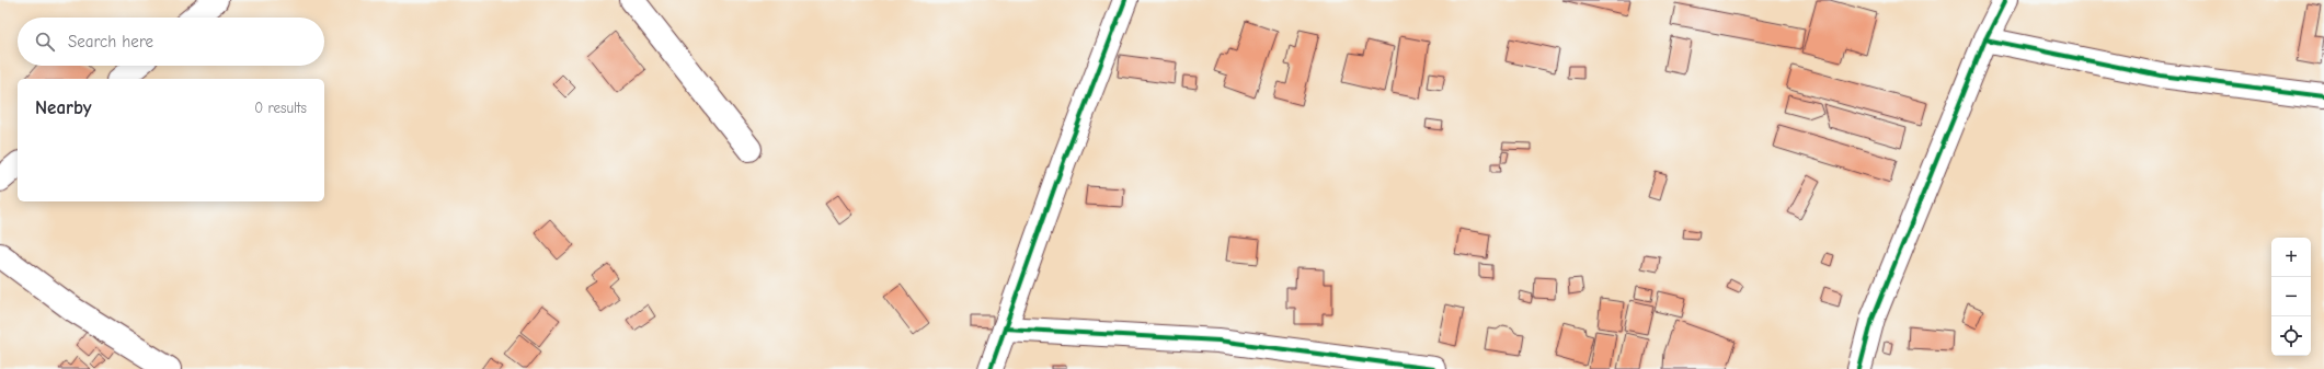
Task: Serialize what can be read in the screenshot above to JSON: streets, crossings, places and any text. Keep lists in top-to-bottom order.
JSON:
{
  "page": {
    "search": "Search here",
    "heading": ["Nearby", "0 results"],
    "map_buttons": ["+", "−"]
  }
}
